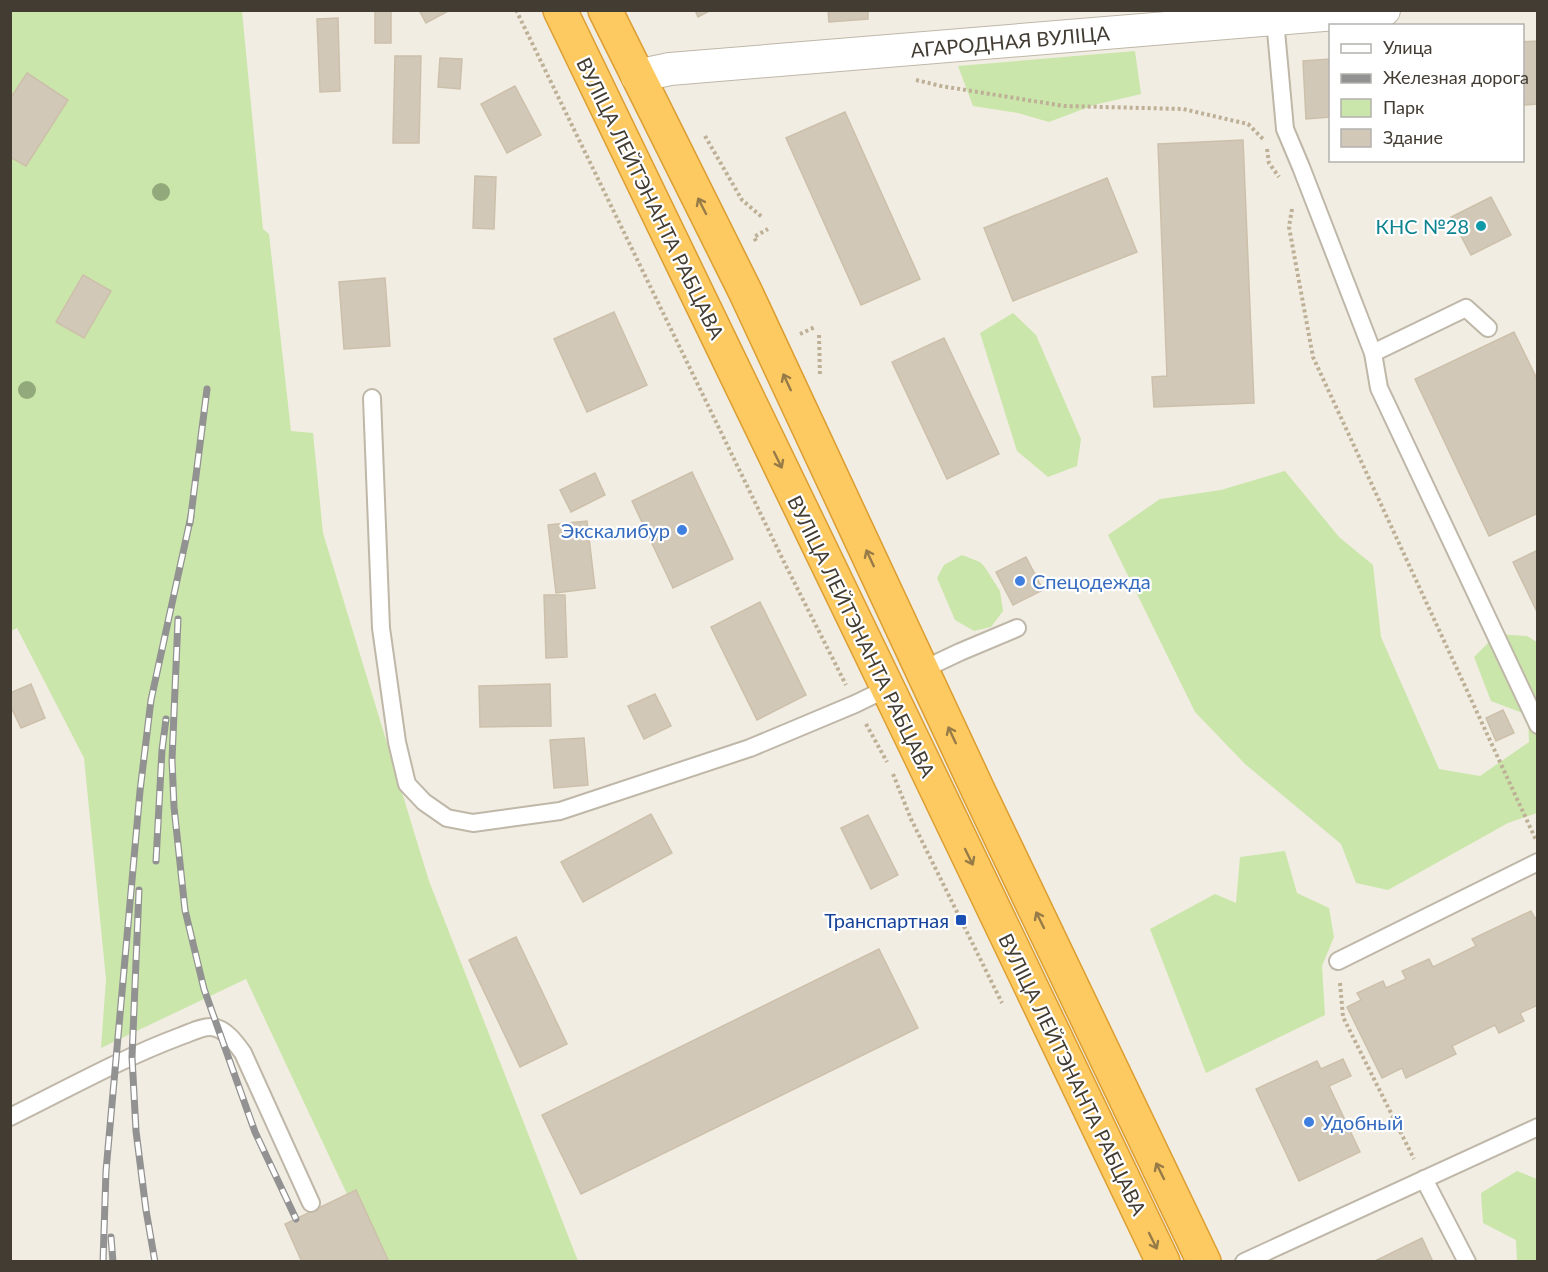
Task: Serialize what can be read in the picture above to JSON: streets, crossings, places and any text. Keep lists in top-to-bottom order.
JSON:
{
  "streets": {
    "highway": ["ВУЛІЦА ЛЕЙТЭНАНТА РАБЦАВА"],
    "street": ["АГАРОДНАЯ ВУЛІЦА"]
  },
  "crossings": [
    ["АГАРОДНАЯ ВУЛІЦА", "ВУЛІЦА ЛЕЙТЭНАНТА РАБЦАВА"]
  ],
  "places": {
    "other": [
      "КНС №28",
      "Экскалибур",
      "Спецодежда",
      "Удобный"
    ],
    "transit": ["Транспартная"]
  },
  "legend": [
    "Улица",
    "Железная дорога",
    "Парк",
    "Здание"
  ]
}
